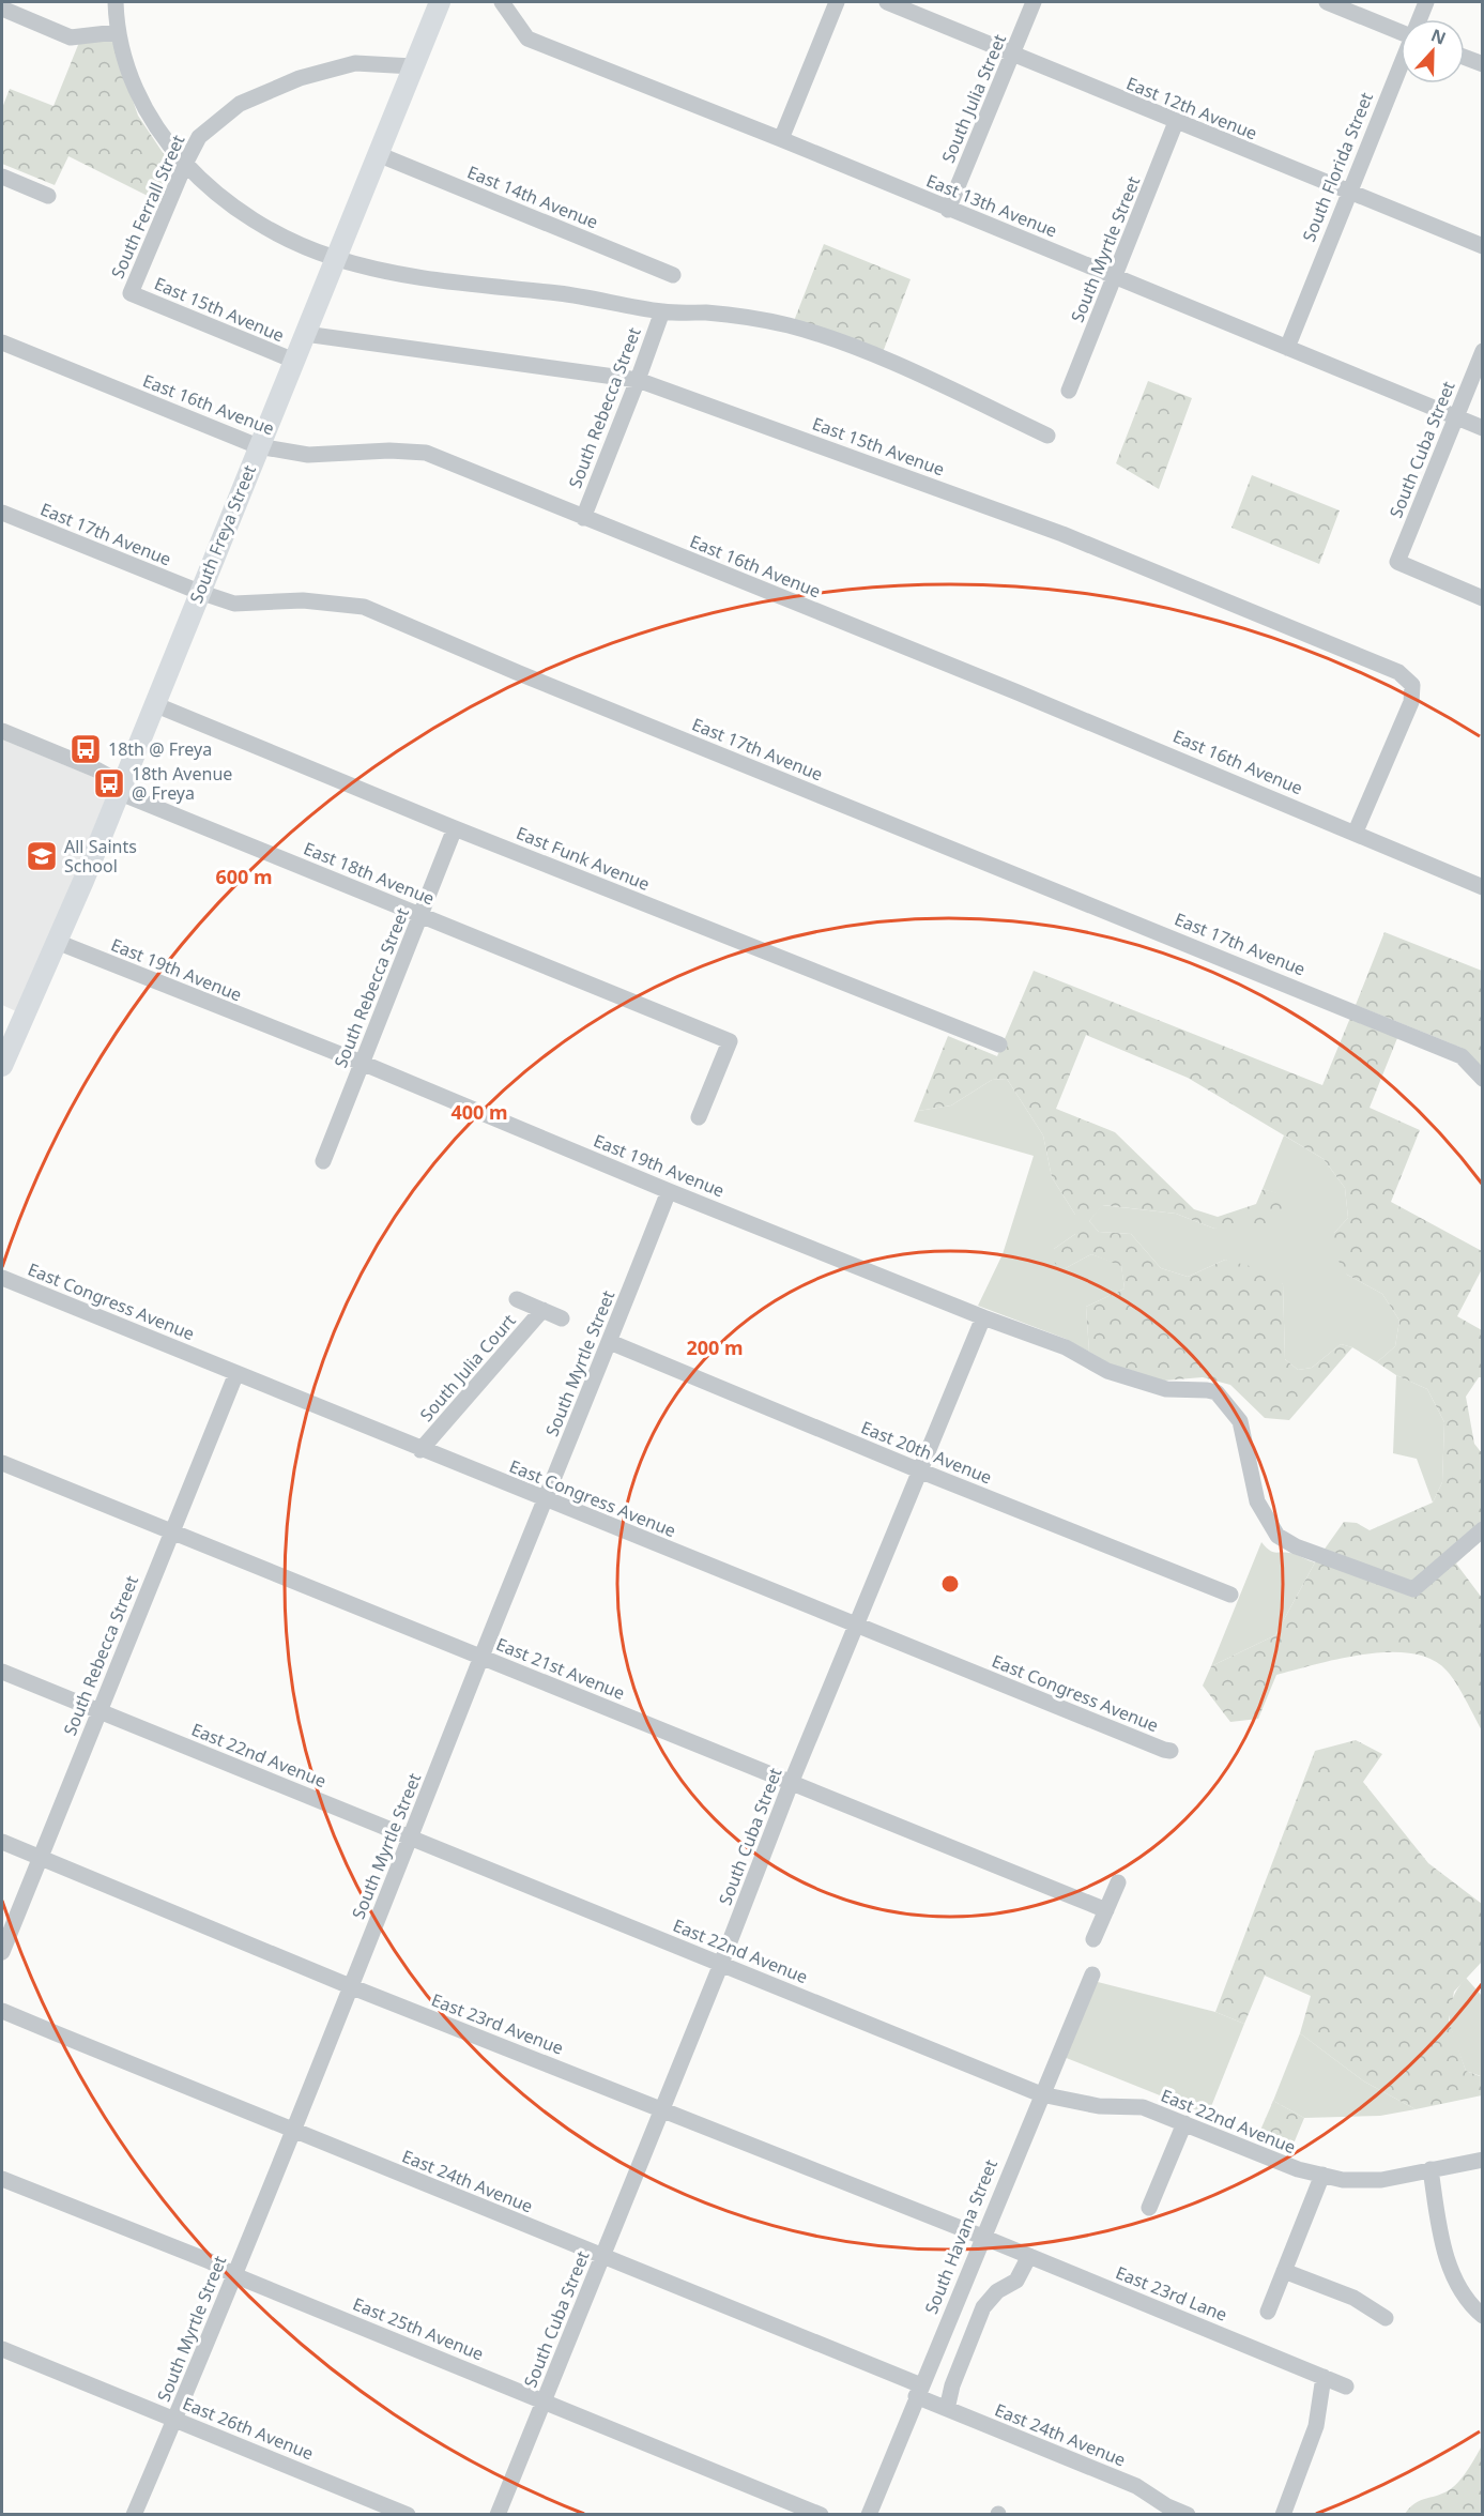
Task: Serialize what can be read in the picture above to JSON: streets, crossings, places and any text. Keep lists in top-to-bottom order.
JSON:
{
  "streets": {
    "main road": ["South Freya Street"],
    "street": [
      "South Julia Street",
      "East 12th Avenue",
      "South Florida Street",
      "East 14th Avenue",
      "East 13th Avenue",
      "South Ferrall Street",
      "South Myrtle Street",
      "East 15th Avenue",
      "East 16th Avenue",
      "South Rebecca Street",
      "South Cuba Street",
      "East 17th Avenue",
      "East Funk Avenue",
      "East 18th Avenue",
      "East 19th Avenue",
      "East Congress Avenue",
      "South Julia Court",
      "East 20th Avenue",
      "East 21st Avenue",
      "East 22nd Avenue",
      "East 23rd Avenue",
      "East 24th Avenue",
      "South Havana Street",
      "East 23rd Lane",
      "East 25th Avenue",
      "East 26th Avenue"
    ]
  },
  "crossings": [
    ["South Julia Street", "East 12th Avenue"],
    ["South Julia Street", "East 13th Avenue"],
    ["East 12th Avenue", "South Florida Street"],
    ["East 12th Avenue", "South Myrtle Street"],
    ["South Florida Street", "East 13th Avenue"],
    ["East 14th Avenue", "South Freya Street"],
    ["East 13th Avenue", "South Myrtle Street"],
    ["East 13th Avenue", "South Cuba Street"],
    ["South Ferrall Street", "East 15th Avenue"],
    ["South Ferrall Street", "South Freya Street"],
    ["South Myrtle Street", "East 19th Avenue"],
    ["South Myrtle Street", "East Congress Avenue"],
    ["South Myrtle Street", "East 20th Avenue"],
    ["South Myrtle Street", "East 21st Avenue"],
    ["South Myrtle Street", "East 22nd Avenue"],
    ["South Myrtle Street", "East 23rd Avenue"],
    ["South Myrtle Street", "East 24th Avenue"],
    ["South Myrtle Street", "East 25th Avenue"],
    ["South Myrtle Street", "East 26th Avenue"],
    ["East 15th Avenue", "East 16th Avenue"],
    ["East 15th Avenue", "South Rebecca Street"],
    ["East 15th Avenue", "South Freya Street"],
    ["East 16th Avenue", "South Rebecca Street"],
    ["East 16th Avenue", "South Freya Street"],
    ["South Rebecca Street", "East Funk Avenue"],
    ["South Rebecca Street", "East 18th Avenue"],
    ["South Rebecca Street", "East 19th Avenue"],
    ["South Rebecca Street", "East Congress Avenue"],
    ["South Rebecca Street", "East 21st Avenue"],
    ["South Rebecca Street", "East 22nd Avenue"],
    ["South Rebecca Street", "East 23rd Avenue"],
    ["South Cuba Street", "East 19th Avenue"],
    ["South Cuba Street", "East Congress Avenue"],
    ["South Cuba Street", "East 20th Avenue"],
    ["South Cuba Street", "East 21st Avenue"],
    ["South Cuba Street", "East 22nd Avenue"],
    ["South Cuba Street", "East 23rd Avenue"],
    ["South Cuba Street", "East 24th Avenue"],
    ["South Cuba Street", "East 25th Avenue"],
    ["East 17th Avenue", "South Freya Street"],
    ["South Freya Street", "East Funk Avenue"],
    ["South Freya Street", "East 18th Avenue"],
    ["South Freya Street", "East 19th Avenue"],
    ["East Congress Avenue", "South Julia Court"],
    ["East 22nd Avenue", "South Havana Street"],
    ["East 23rd Avenue", "South Havana Street"],
    ["East 23rd Avenue", "East 23rd Lane"],
    ["East 24th Avenue", "South Havana Street"],
    ["South Havana Street", "East 23rd Lane"]
  ],
  "places": {
    "bus stop": ["18th @ Freya", "18th Avenue @ Freya"],
    "school or university": ["All Saints School"]
  },
  "north": "top",
  "rings": ["600 m", "400 m", "200 m"]
}
